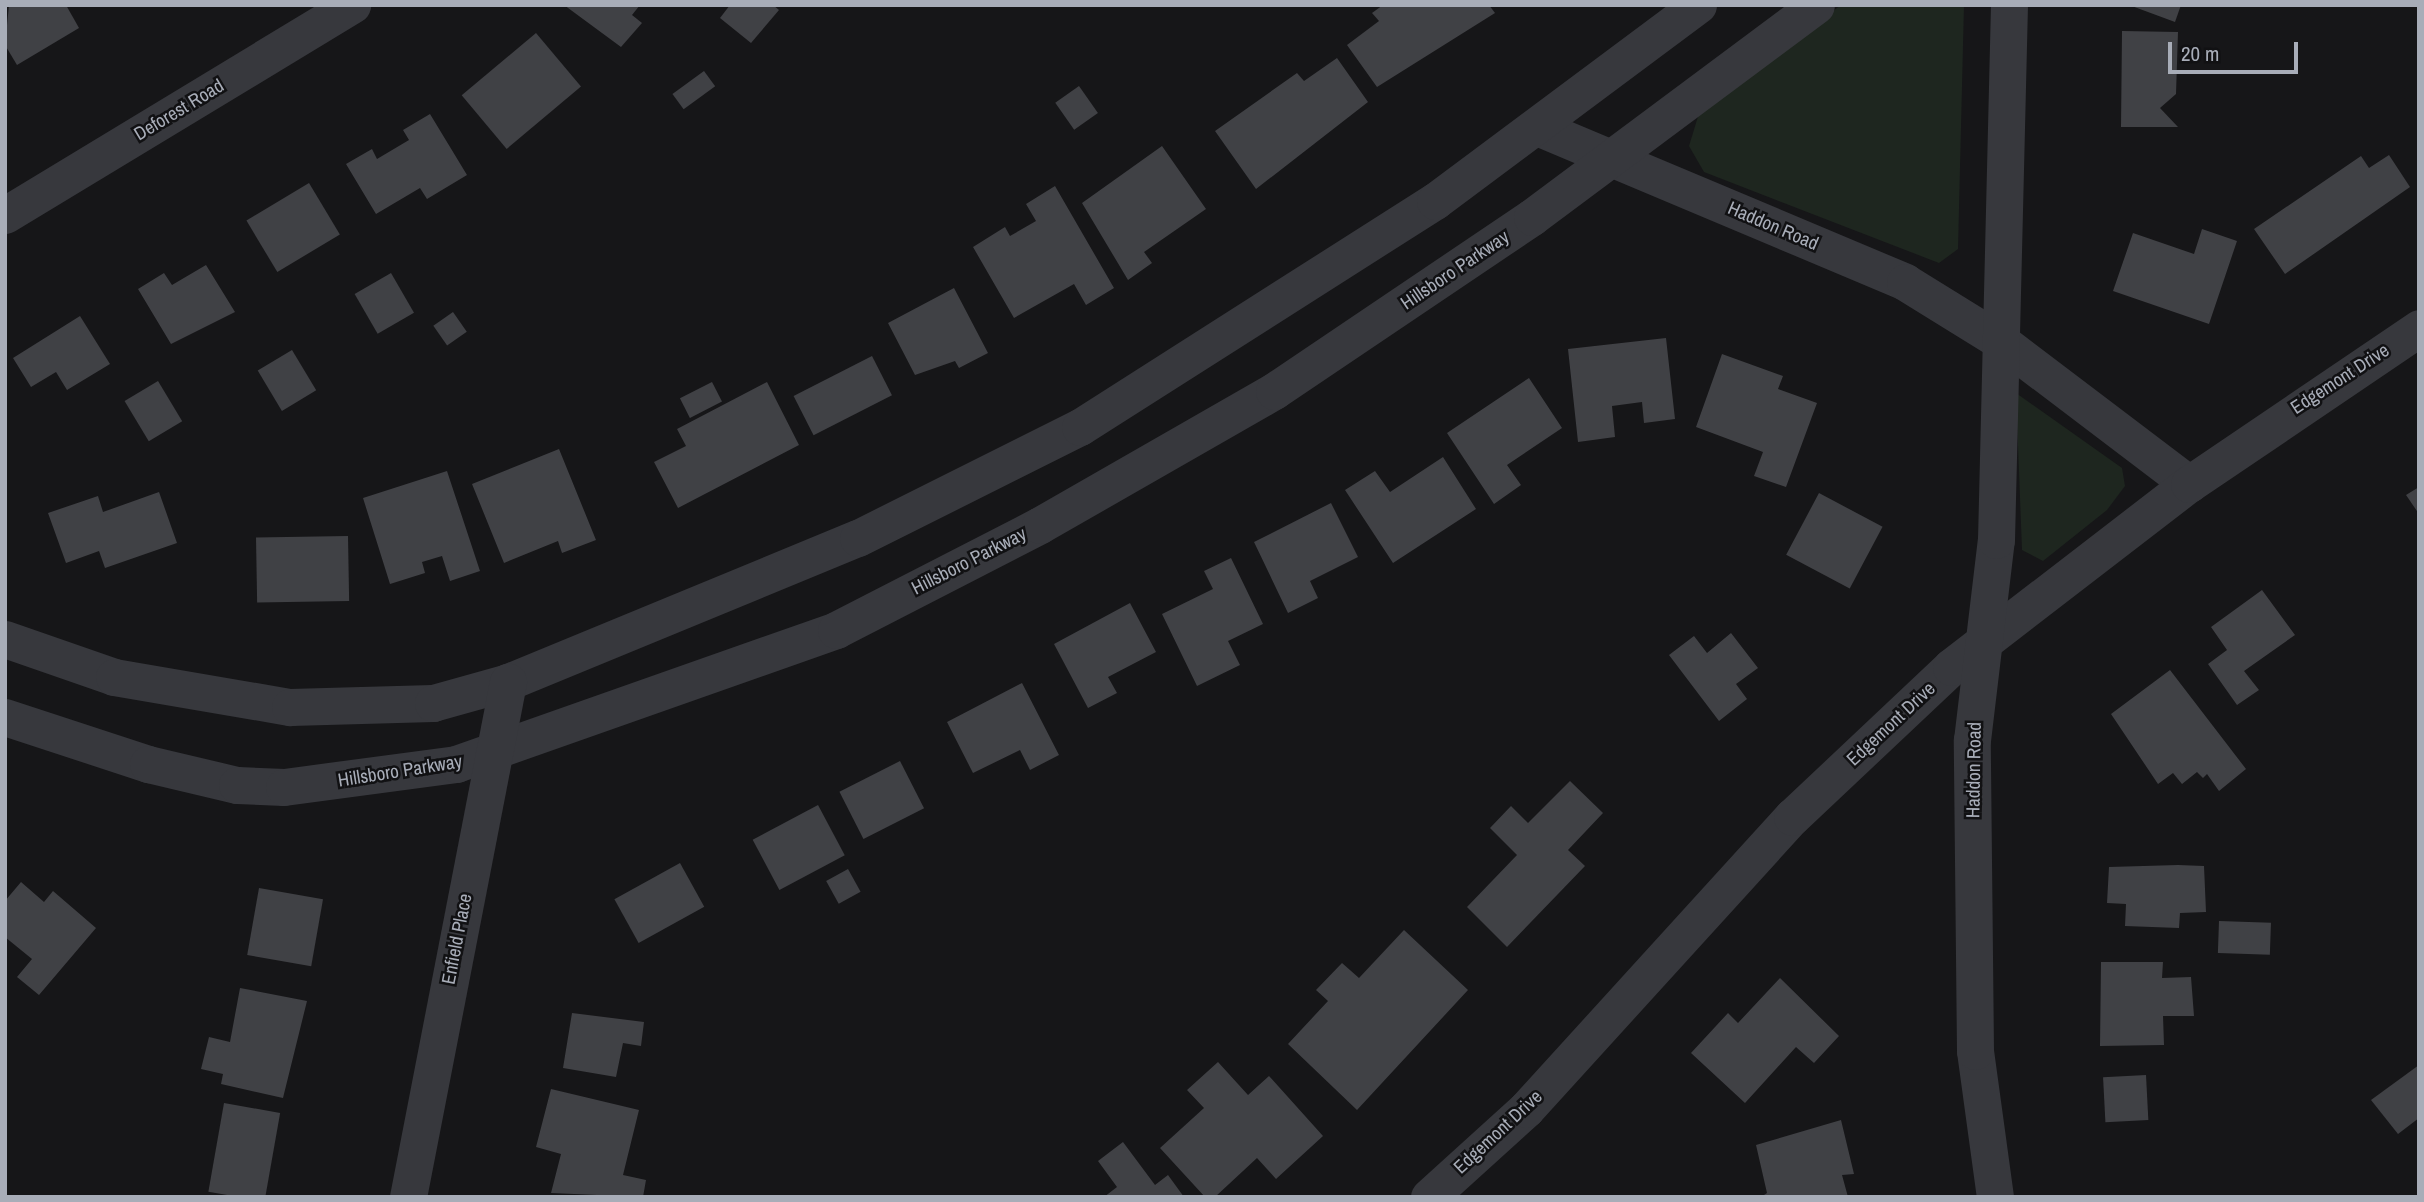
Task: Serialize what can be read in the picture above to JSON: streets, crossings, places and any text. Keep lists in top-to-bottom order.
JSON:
{
  "streets": {
    "street": [
      "Deforest Road",
      "Haddon Road",
      "Hillsboro Parkway",
      "Edgemont Drive",
      "Enfield Place"
    ]
  },
  "crossings": [
    ["Haddon Road", "Hillsboro Parkway"],
    ["Haddon Road", "Edgemont Drive"],
    ["Hillsboro Parkway", "Enfield Place"]
  ],
  "scale_bar": "20 m"
}
